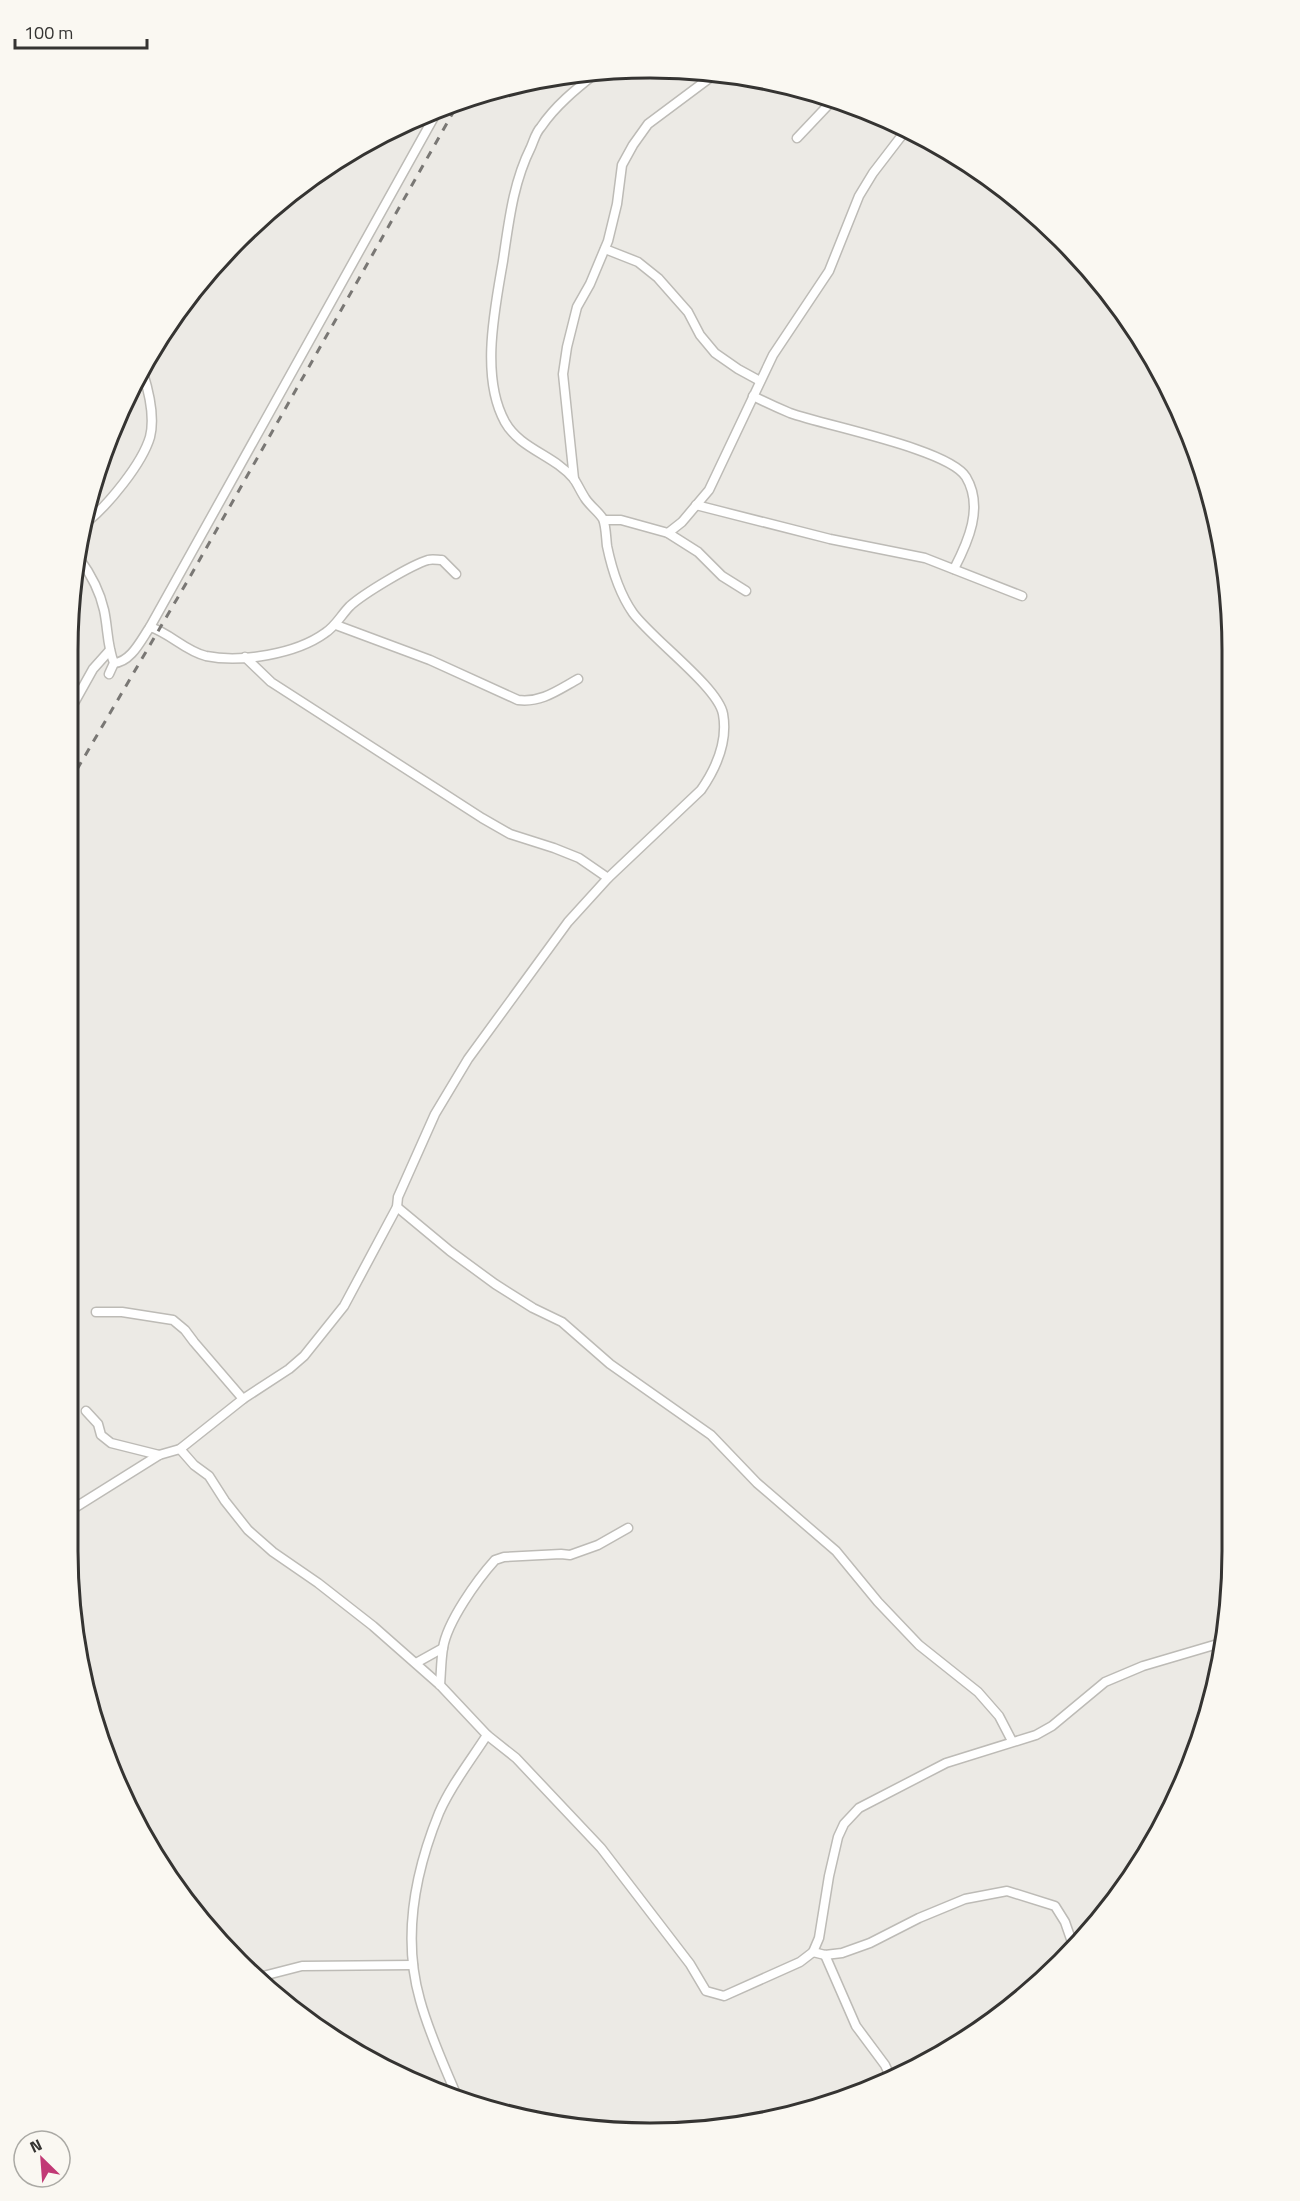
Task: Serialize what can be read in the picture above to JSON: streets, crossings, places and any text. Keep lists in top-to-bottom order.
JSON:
{
  "scale_bar": "100 m",
  "north": "top left"
}
